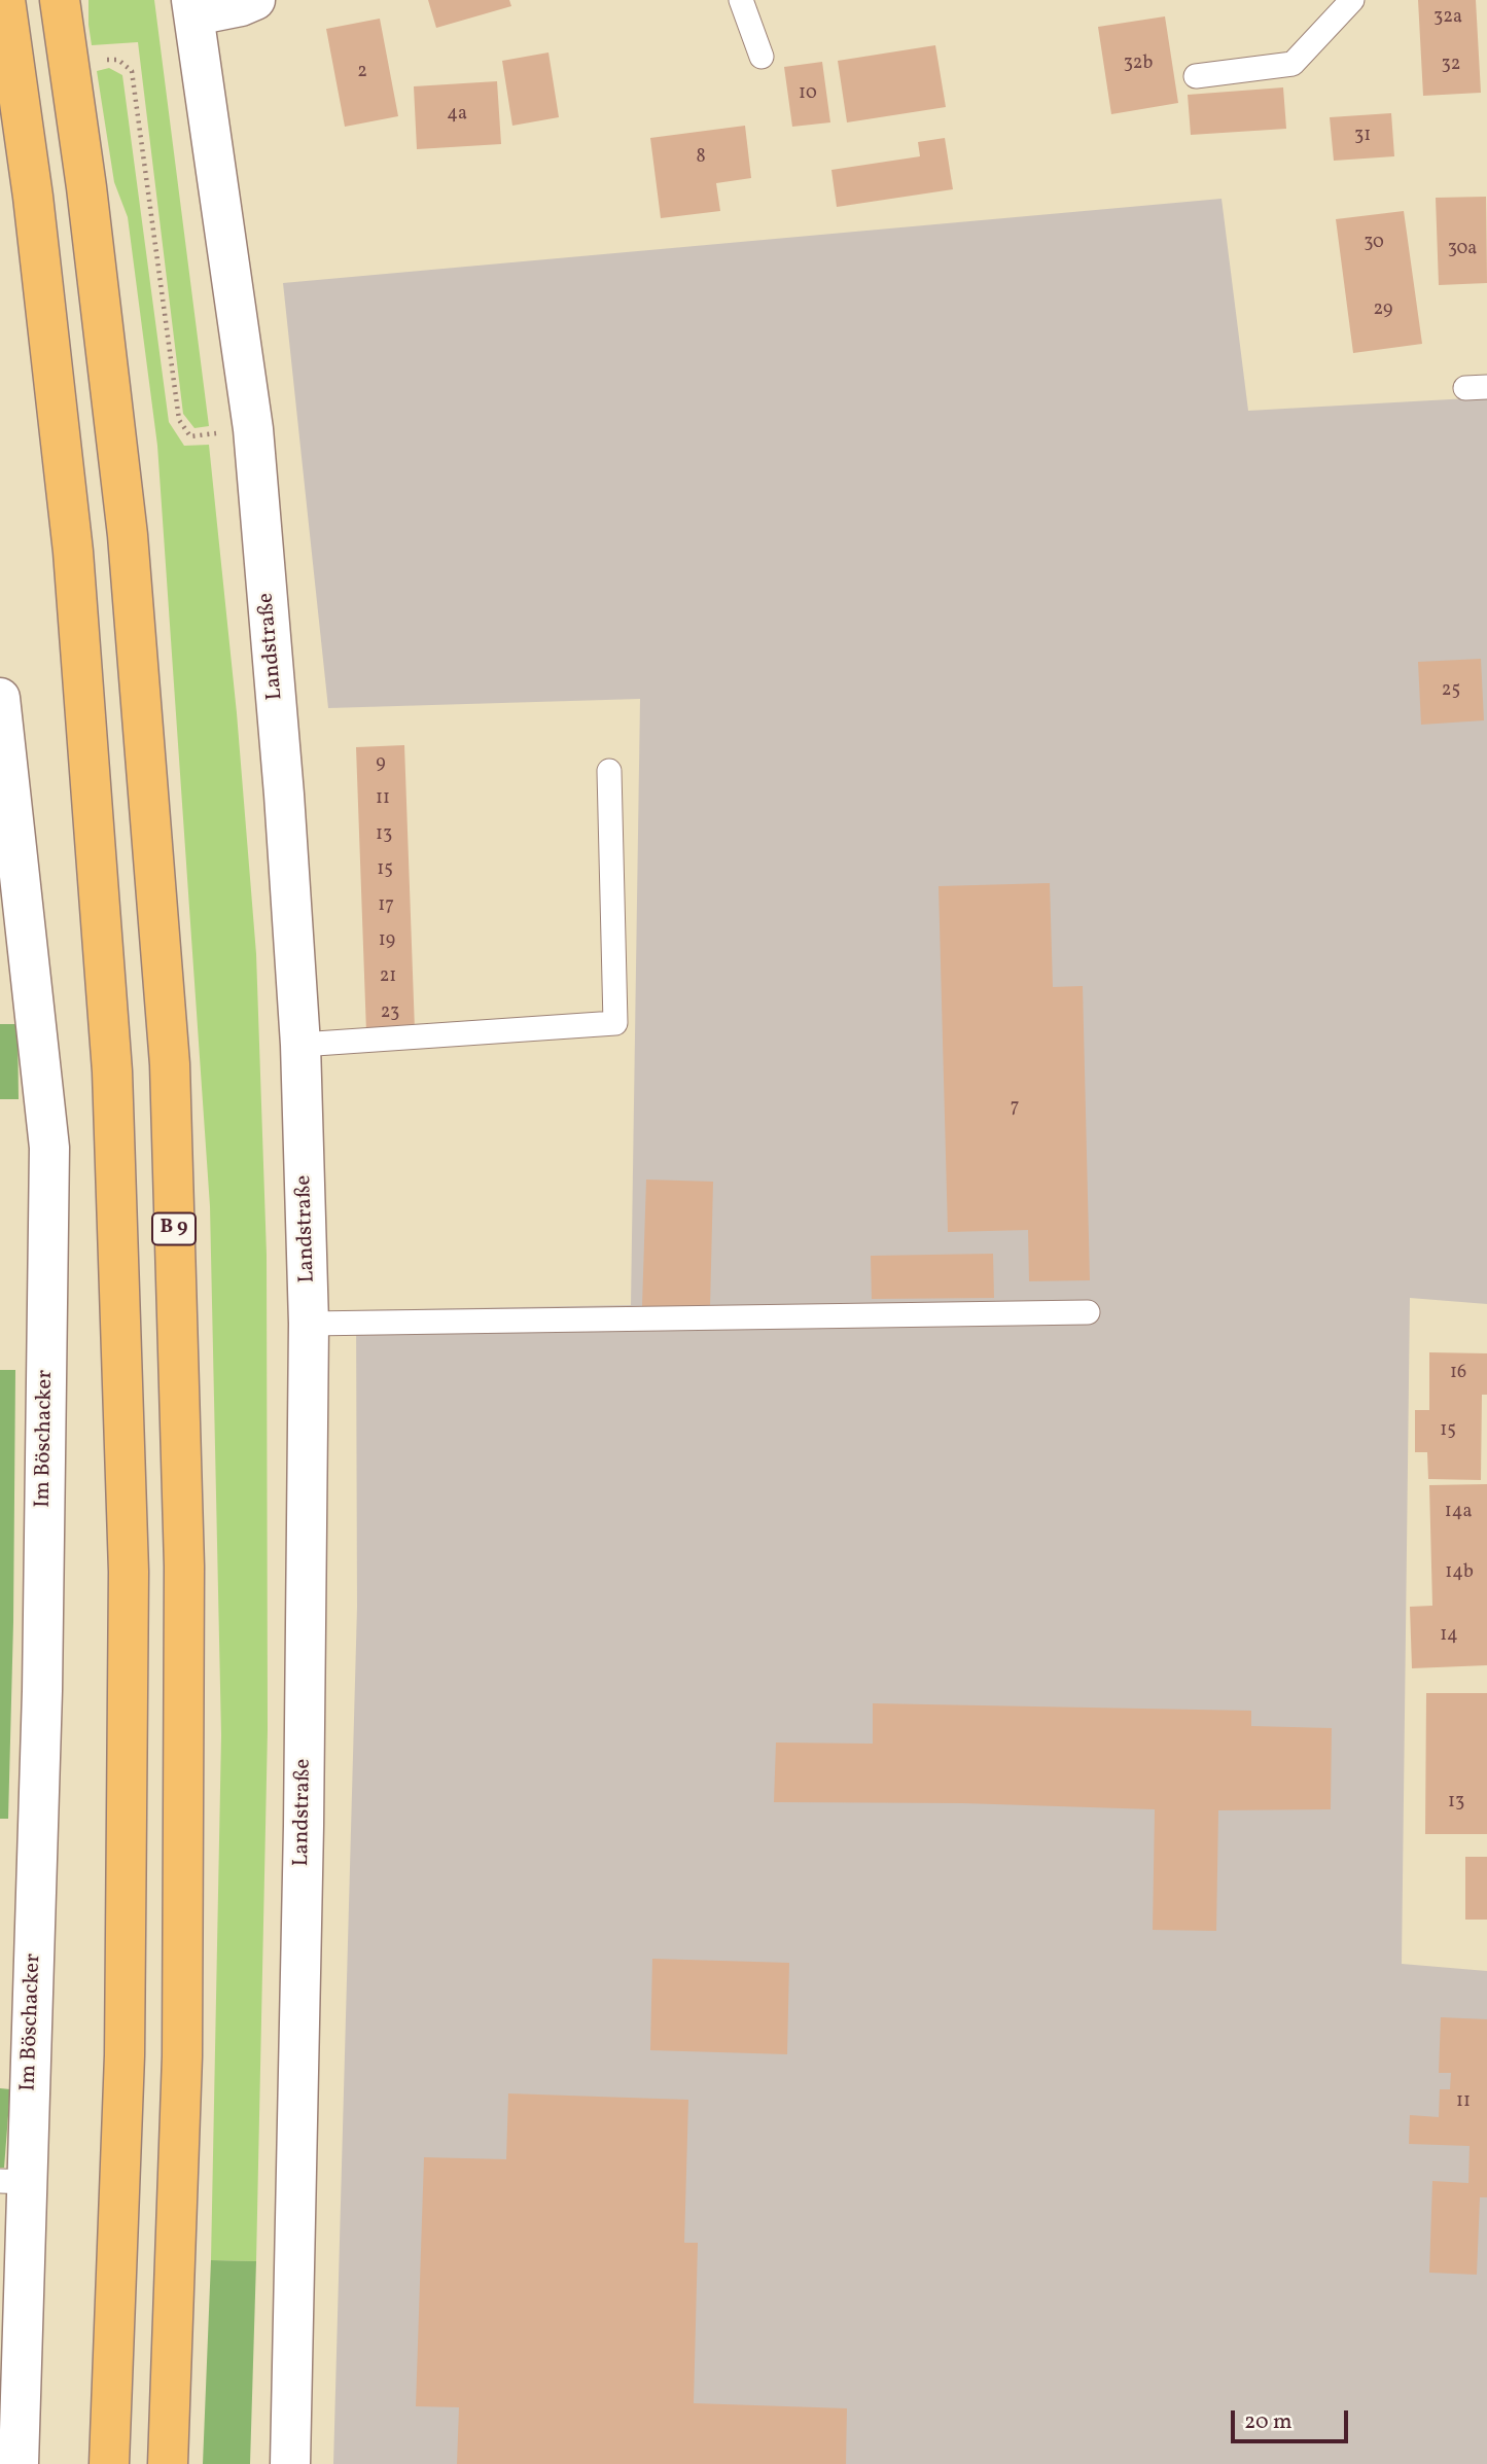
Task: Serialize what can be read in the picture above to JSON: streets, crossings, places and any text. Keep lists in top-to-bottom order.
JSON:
{
  "streets": {
    "highway": ["B 9"],
    "street": ["Landstraße", "Im Böschacker"]
  },
  "house_numbers": [
    "32a",
    "32b",
    "32",
    "2",
    "10",
    "4a",
    "31",
    "8",
    "30",
    "30a",
    "29",
    "25",
    "9",
    "11",
    "13",
    "15",
    "17",
    "19",
    "21",
    "23",
    "7",
    "16",
    "15",
    "14a",
    "14b",
    "14",
    "13",
    "11"
  ],
  "scale_bar": "20 m"
}
